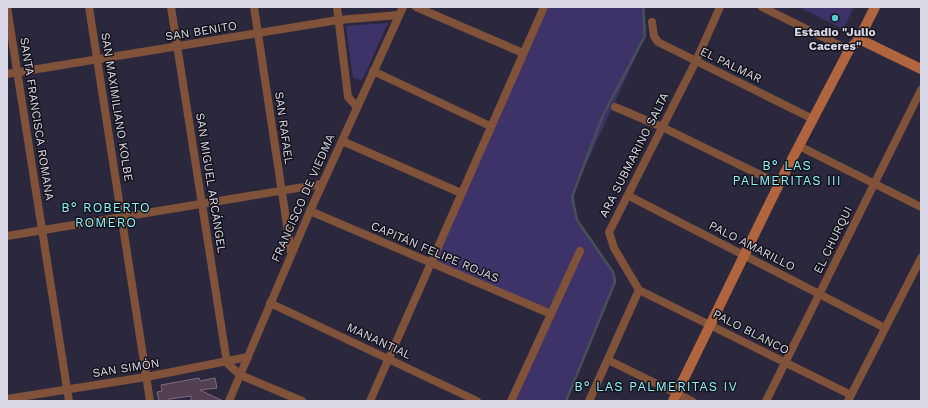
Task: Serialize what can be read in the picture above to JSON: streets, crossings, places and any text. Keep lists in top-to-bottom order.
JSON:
{
  "streets": {
    "street": [
      "SAN BENITO",
      "EL PALMAR",
      "SAN MAXIMILIANO KOLBE",
      "SANTA FRANCISCA ROMANA",
      "SAN RAFAEL",
      "ARA SUBMARINO SALTA",
      "SAN MIGUEL ARCÁNGEL",
      "FRANCISCO DE VIEDMA",
      "EL CHURQUI",
      "PALO AMARILLO",
      "CAPITÁN FELIPE ROJAS",
      "PALO BLANCO",
      "MANANTIAL",
      "SAN SIMÓN"
    ]
  },
  "crossings": [
    ["SAN BENITO", "SAN MAXIMILIANO KOLBE"],
    ["SAN BENITO", "SANTA FRANCISCA ROMANA"],
    ["SAN BENITO", "SAN RAFAEL"],
    ["SAN BENITO", "SAN MIGUEL ARCÁNGEL"],
    ["SAN BENITO", "FRANCISCO DE VIEDMA"],
    ["EL PALMAR", "ARA SUBMARINO SALTA"],
    ["SAN MAXIMILIANO KOLBE", "SAN SIMÓN"],
    ["SANTA FRANCISCA ROMANA", "SAN SIMÓN"],
    ["SAN RAFAEL", "FRANCISCO DE VIEDMA"],
    ["ARA SUBMARINO SALTA", "PALO AMARILLO"],
    ["ARA SUBMARINO SALTA", "PALO BLANCO"],
    ["SAN MIGUEL ARCÁNGEL", "SAN SIMÓN"],
    ["FRANCISCO DE VIEDMA", "CAPITÁN FELIPE ROJAS"],
    ["FRANCISCO DE VIEDMA", "MANANTIAL"],
    ["FRANCISCO DE VIEDMA", "SAN SIMÓN"],
    ["EL CHURQUI", "PALO AMARILLO"],
    ["EL CHURQUI", "PALO BLANCO"]
  ],
  "districts": ["B° LAS PALMERITAS III", "B° ROBERTO ROMERO", "B° LAS PALMERITAS IV"],
  "places": ["Estadio \"Julio Caceres\""]
}
